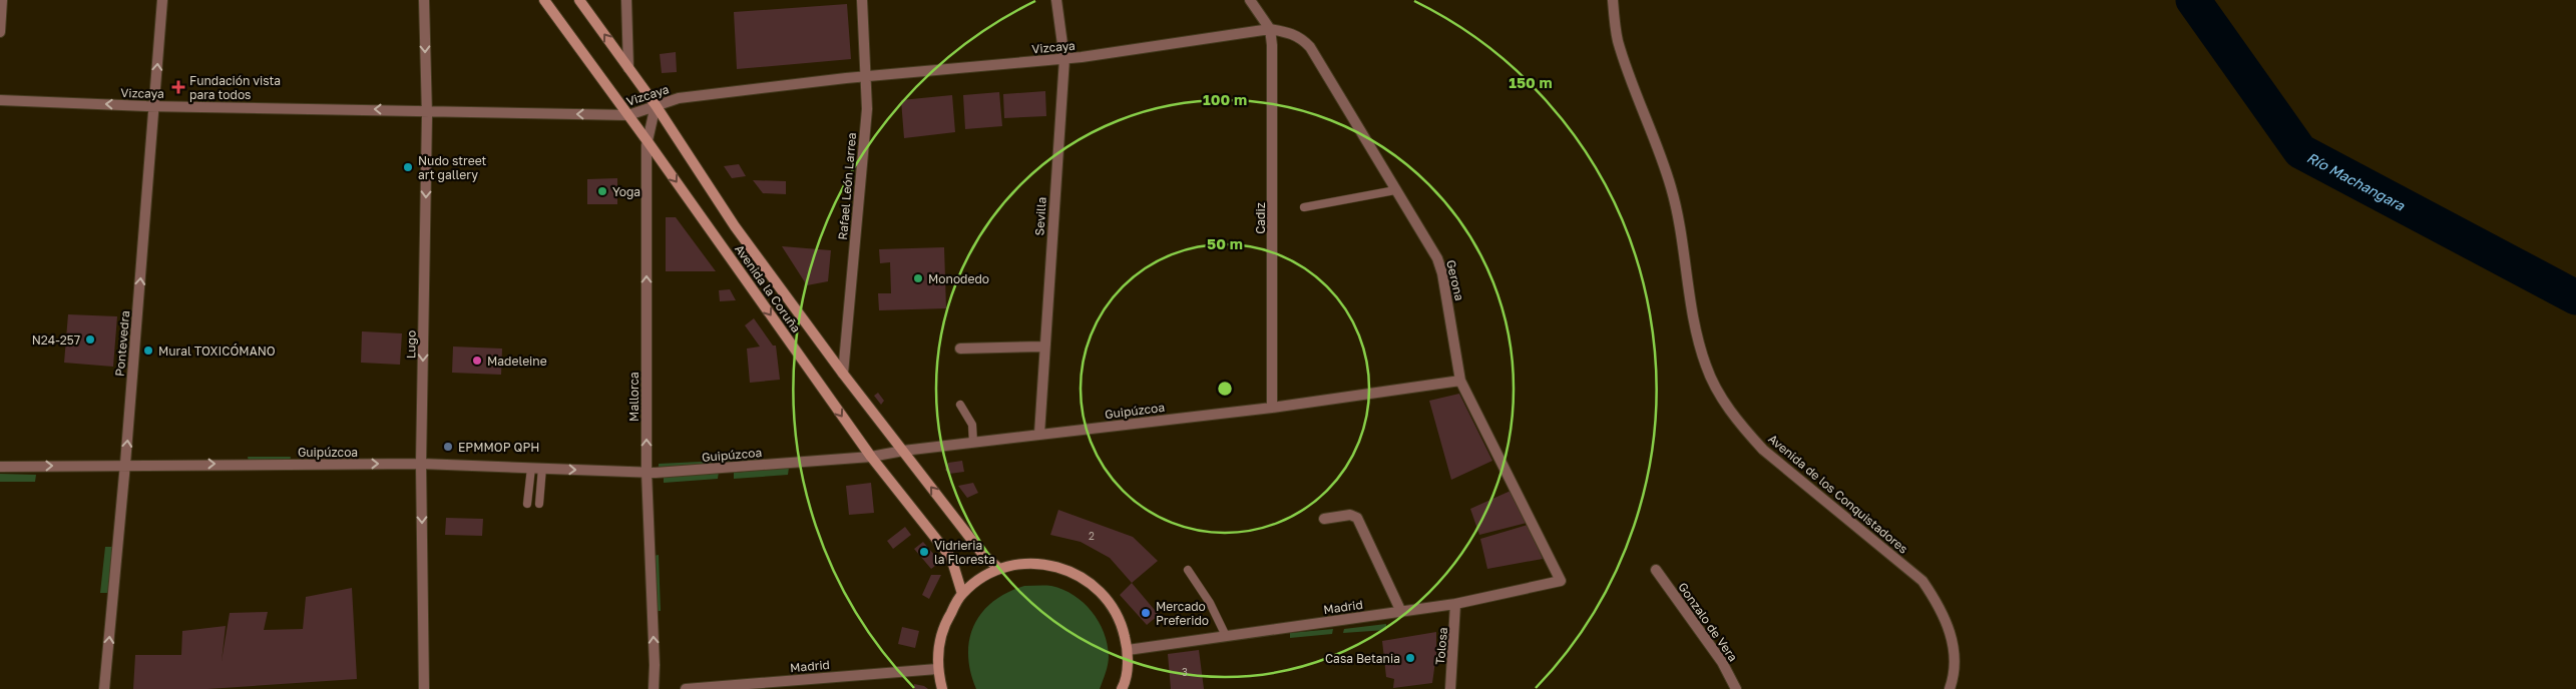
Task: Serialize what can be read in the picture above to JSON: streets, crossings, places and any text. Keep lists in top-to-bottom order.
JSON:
{
  "streets": {
    "main road": ["Avenida la Coruña"],
    "street": [
      "Vizcaya",
      "Rafael León Larrea",
      "Sevilla",
      "Cadiz",
      "Gerona",
      "Pontevedra",
      "Lugo",
      "Mallorca",
      "Guipúzcoa",
      "Avenida de los Conquistadores",
      "Madrid",
      "Gonzalo de Vera",
      "Tolosa"
    ]
  },
  "crossings": [
    ["Vizcaya", "Rafael León Larrea"],
    ["Vizcaya", "Sevilla"],
    ["Vizcaya", "Cadiz"],
    ["Vizcaya", "Gerona"],
    ["Vizcaya", "Avenida la Coruña"],
    ["Vizcaya", "Pontevedra"],
    ["Vizcaya", "Lugo"],
    ["Vizcaya", "Mallorca"],
    ["Rafael León Larrea", "Avenida la Coruña"],
    ["Sevilla", "Guipúzcoa"],
    ["Cadiz", "Gerona"],
    ["Cadiz", "Guipúzcoa"],
    ["Gerona", "Guipúzcoa"],
    ["Gerona", "Madrid"],
    ["Avenida la Coruña", "Mallorca"],
    ["Avenida la Coruña", "Guipúzcoa"],
    ["Pontevedra", "Guipúzcoa"],
    ["Lugo", "Guipúzcoa"],
    ["Mallorca", "Guipúzcoa"],
    ["Madrid", "Tolosa"]
  ],
  "one_way": [
    "Vizcaya",
    "Pontevedra",
    "Lugo",
    "Mallorca",
    "Guipúzcoa"
  ],
  "water": ["Río Machangara"],
  "places": {
    "health": ["Fundación vista para todos"],
    "other": [
      "Nudo street art gallery",
      "Yoga",
      "Monodedo",
      "N24-257",
      "Mural TOXICÓMANO",
      "Madeleine",
      "EPMMOP QPH",
      "Vidrieria la Floresta",
      "Mercado Preferido",
      "Casa Betania"
    ]
  },
  "house_numbers": ["2", "3"],
  "rings": ["150 m", "100 m", "50 m"]
}
